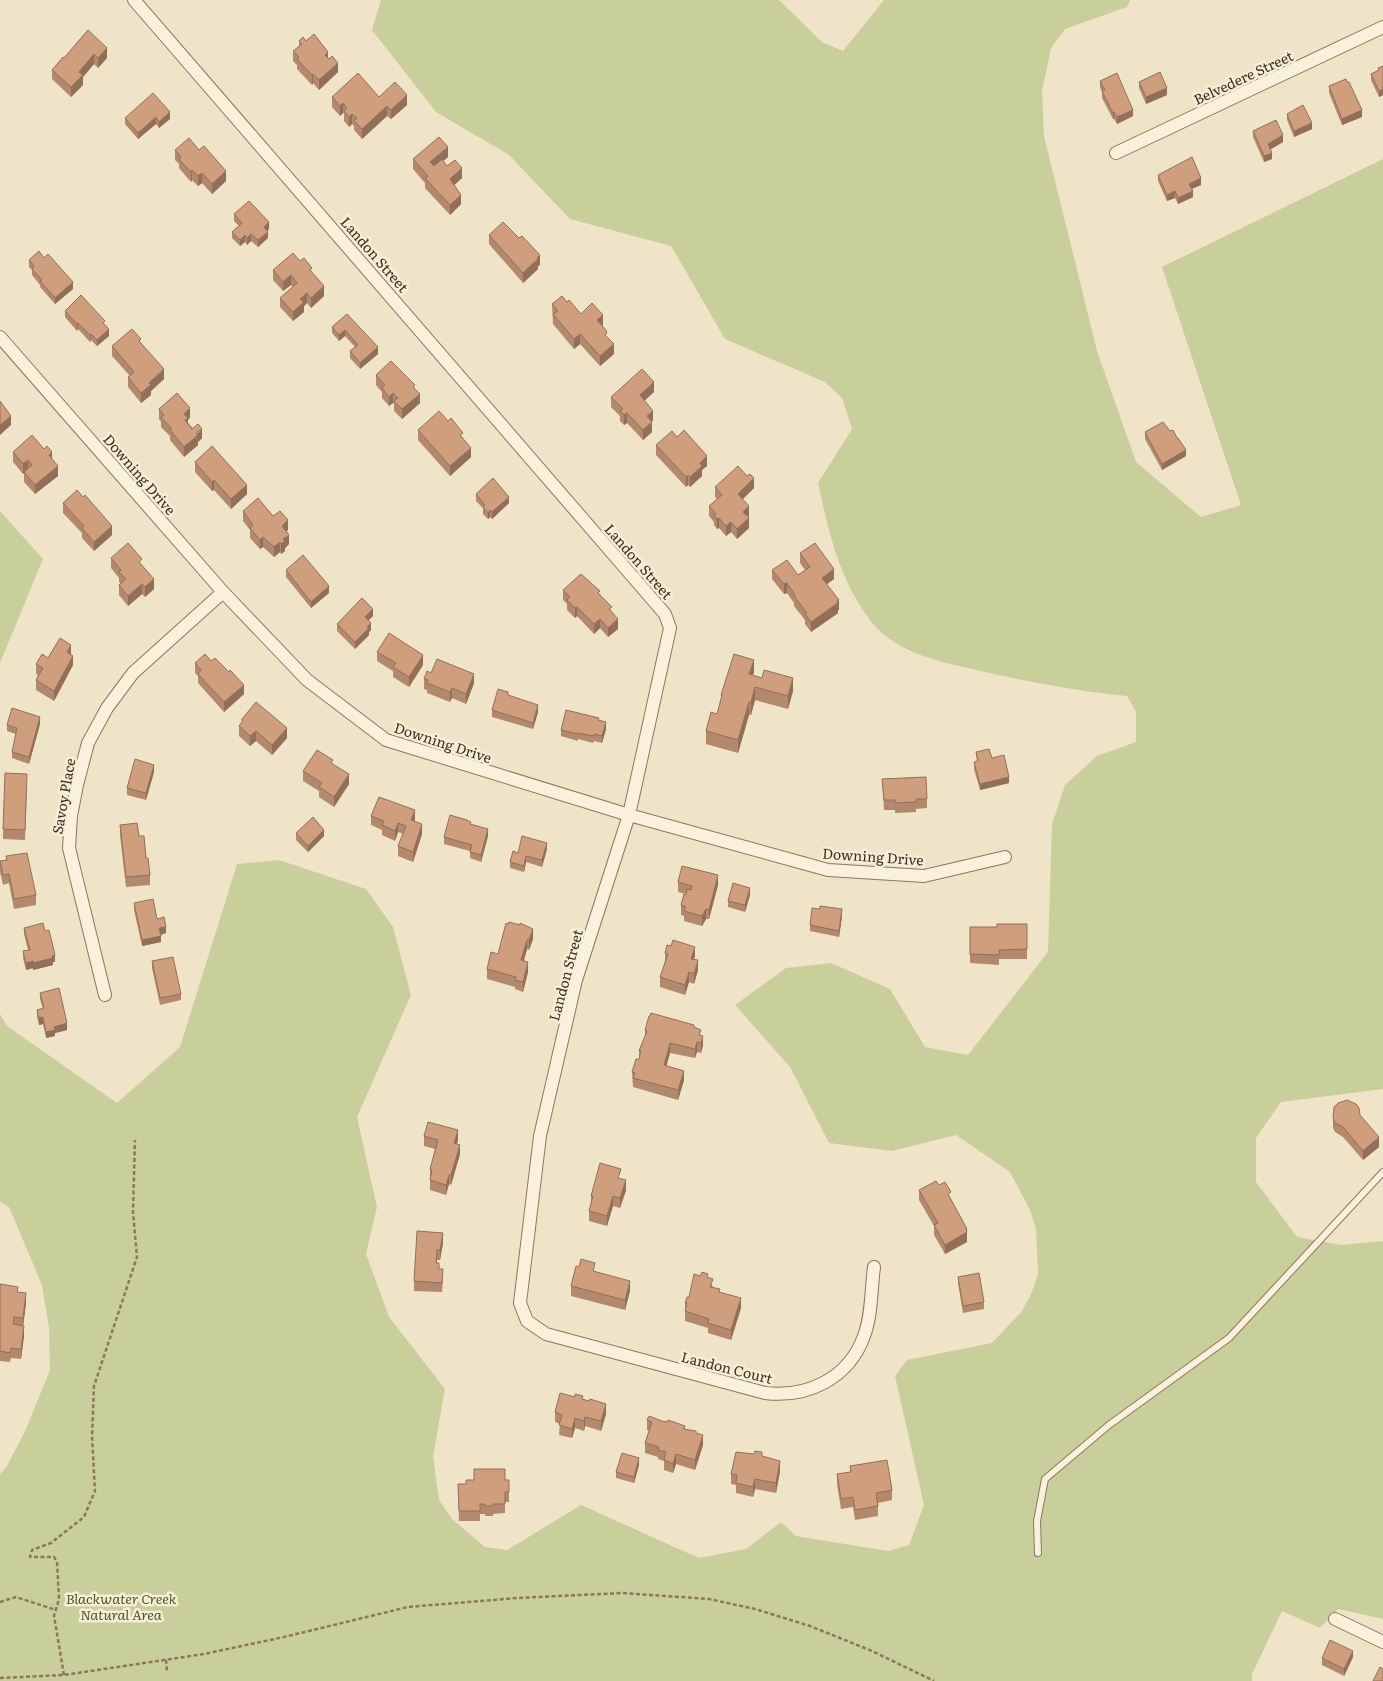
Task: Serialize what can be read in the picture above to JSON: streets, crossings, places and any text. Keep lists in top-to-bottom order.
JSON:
{
  "streets": {
    "street": [
      "Belvedere Street",
      "Landon Street",
      "Downing Drive",
      "Savoy Place",
      "Landon Court"
    ]
  },
  "crossings": [
    ["Landon Street", "Downing Drive"],
    ["Landon Street", "Landon Court"],
    ["Downing Drive", "Savoy Place"]
  ],
  "parks": ["Blackwater Creek Natural Area"]
}
